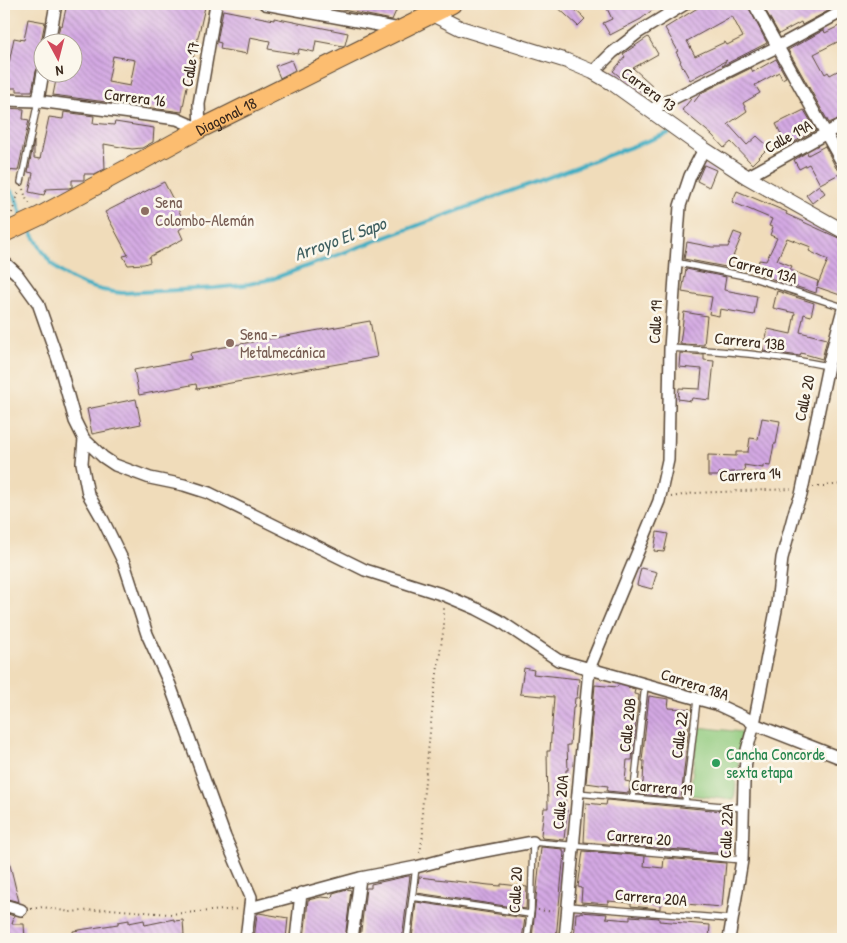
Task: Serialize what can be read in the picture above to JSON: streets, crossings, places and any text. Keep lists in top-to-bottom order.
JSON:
{
  "streets": {
    "main road": ["Diagonal 18"],
    "street": [
      "Calle 17",
      "Carrera 13",
      "Carrera 16",
      "Calle 19A",
      "Calle 19",
      "Calle 20",
      "Carrera 18A",
      "Calle 20A",
      "Calle 22A"
    ],
    "lane": [
      "Carrera 13A",
      "Carrera 13B",
      "Calle 20B",
      "Calle 22",
      "Carrera 19",
      "Carrera 20",
      "Carrera 20A"
    ],
    "path": ["Carrera 14"]
  },
  "crossings": [
    ["Calle 17", "Carrera 16"],
    ["Calle 17", "Diagonal 18"],
    ["Carrera 13", "Diagonal 18"],
    ["Carrera 13", "Calle 19A"],
    ["Carrera 13", "Calle 19"],
    ["Carrera 16", "Diagonal 18"],
    ["Carrera 13A", "Calle 19"],
    ["Carrera 13A", "Calle 20"],
    ["Calle 19", "Carrera 13B"],
    ["Calle 19", "Carrera 14"],
    ["Calle 19", "Carrera 18A"],
    ["Calle 19", "Calle 20A"],
    ["Carrera 13B", "Calle 20"],
    ["Calle 20", "Carrera 14"],
    ["Calle 20", "Carrera 18A"],
    ["Calle 20", "Calle 22A"],
    ["Calle 20", "Carrera 20"],
    ["Carrera 18A", "Calle 20B"],
    ["Carrera 18A", "Calle 22"],
    ["Carrera 18A", "Calle 20A"],
    ["Carrera 18A", "Calle 22A"],
    ["Calle 20B", "Carrera 19"],
    ["Calle 22", "Carrera 19"],
    ["Carrera 19", "Calle 20A"],
    ["Carrera 19", "Calle 22A"],
    ["Calle 20A", "Carrera 20"],
    ["Calle 20A", "Carrera 20A"],
    ["Calle 22A", "Carrera 20"],
    ["Calle 22A", "Carrera 20A"]
  ],
  "water": ["Arroyo El Sapo"],
  "places": ["Sena Colombo-Alemán", "Sena - Metalmecánica", "Cancha Concorde sexta etapa"],
  "north": "bottom"
}
